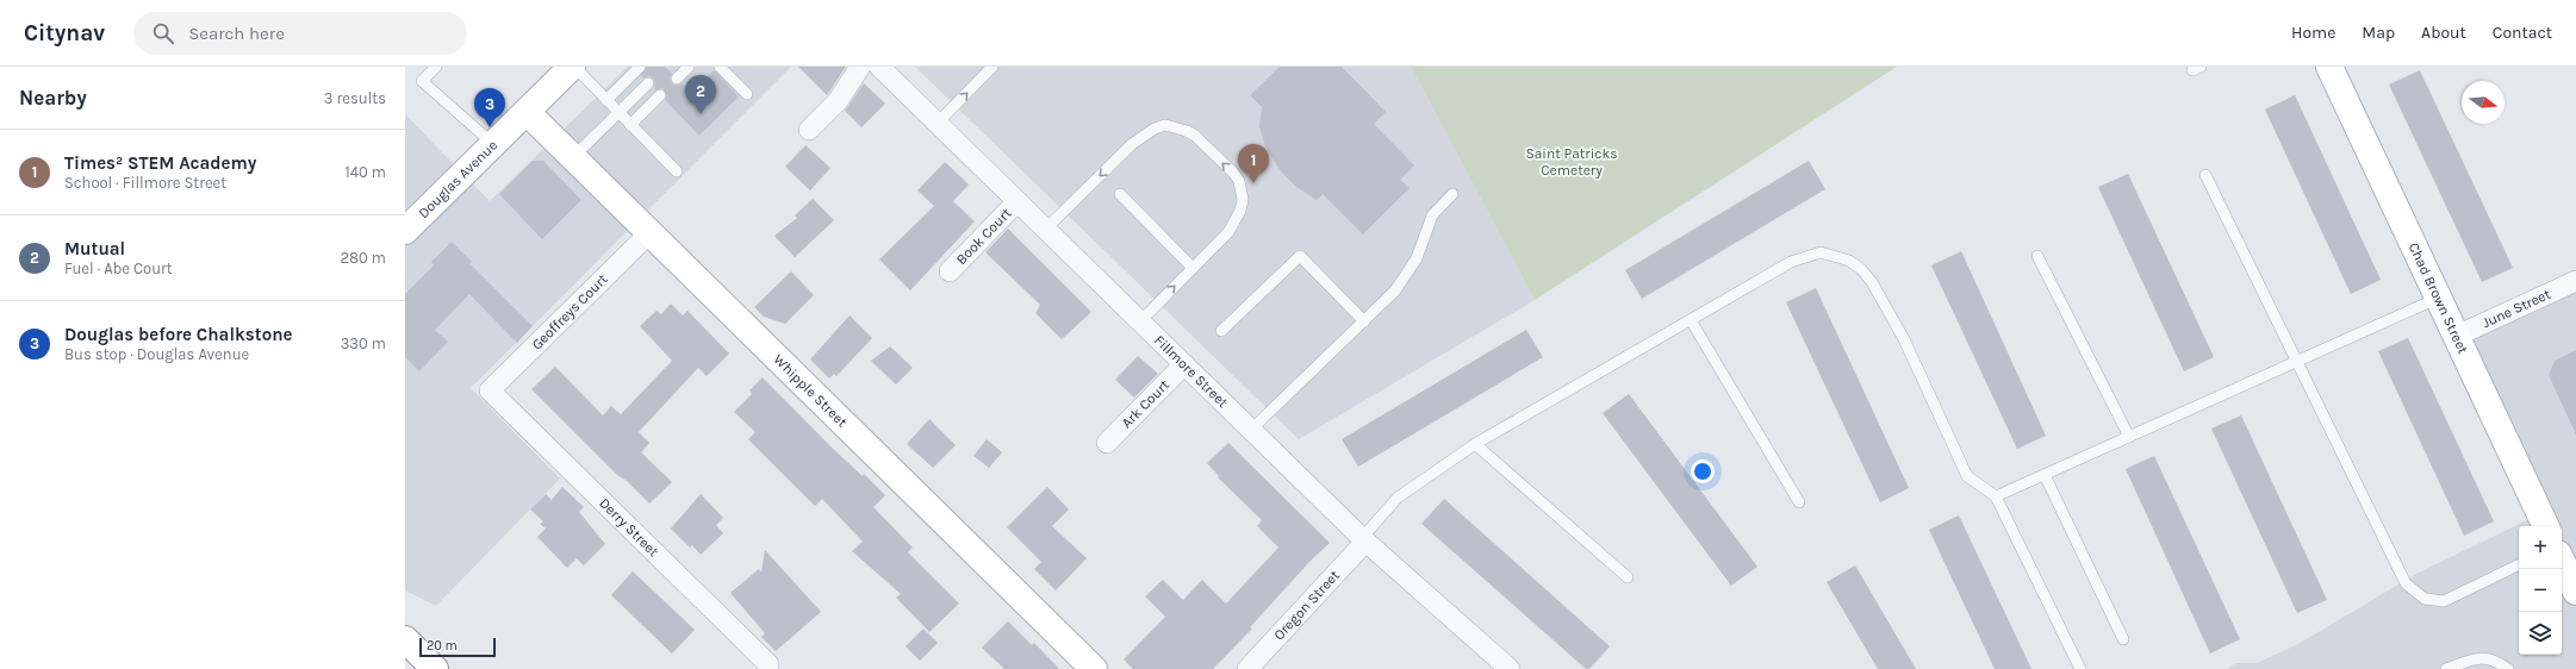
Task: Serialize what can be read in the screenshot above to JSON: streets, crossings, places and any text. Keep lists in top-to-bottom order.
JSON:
{
  "streets": {
    "main road": ["Douglas Avenue", "Chad Brown Street", "Whipple Street"],
    "street": [
      "Book Court",
      "June Street",
      "Geoffreys Court",
      "Fillmore Street",
      "Ark Court",
      "Derry Street",
      "Oregon Street"
    ]
  },
  "crossings": [
    ["Douglas Avenue", "Whipple Street"],
    ["Book Court", "Fillmore Street"],
    ["Chad Brown Street", "June Street"],
    ["Geoffreys Court", "Whipple Street"],
    ["Geoffreys Court", "Derry Street"],
    ["Fillmore Street", "Ark Court"],
    ["Fillmore Street", "Oregon Street"]
  ],
  "parks": ["Saint Patricks Cemetery"],
  "scale_bar": "20 m",
  "north": "right",
  "page": {
    "header": "Citynav",
    "search": "Search here",
    "nav": [
      "Home",
      "Map",
      "About",
      "Contact"
    ],
    "heading": ["Nearby", "3 results"],
    "pins": ["2", "3", "1"],
    "list": [
      {
        "mark": "1",
        "name": "Times² STEM Academy",
        "note": "School · Fillmore Street",
        "value": "140 m"
      },
      {
        "mark": "2",
        "name": "Mutual",
        "note": "Fuel · Abe Court",
        "value": "280 m"
      },
      {
        "mark": "3",
        "name": "Douglas before Chalkstone",
        "note": "Bus stop · Douglas Avenue",
        "value": "330 m"
      }
    ],
    "map_buttons": ["+", "−"],
    "scale": "20 m"
  }
}
